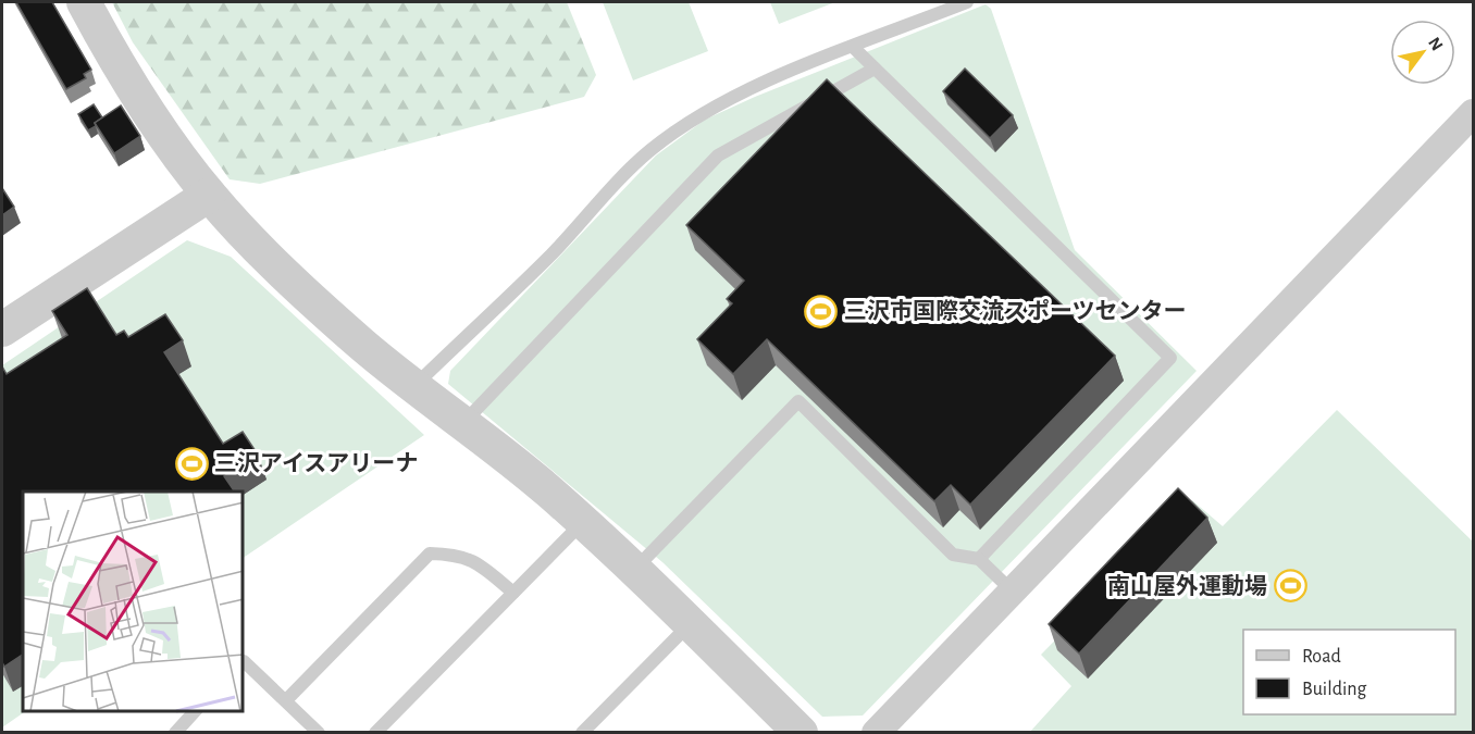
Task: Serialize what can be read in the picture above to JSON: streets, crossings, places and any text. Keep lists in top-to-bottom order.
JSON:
{
  "places": {
    "sports": ["三沢市国際交流スポーツセンター", "三沢アイスアリーナ", "南山屋外運動場"]
  },
  "legend": ["Road", "Building"],
  "north": "top right"
}
